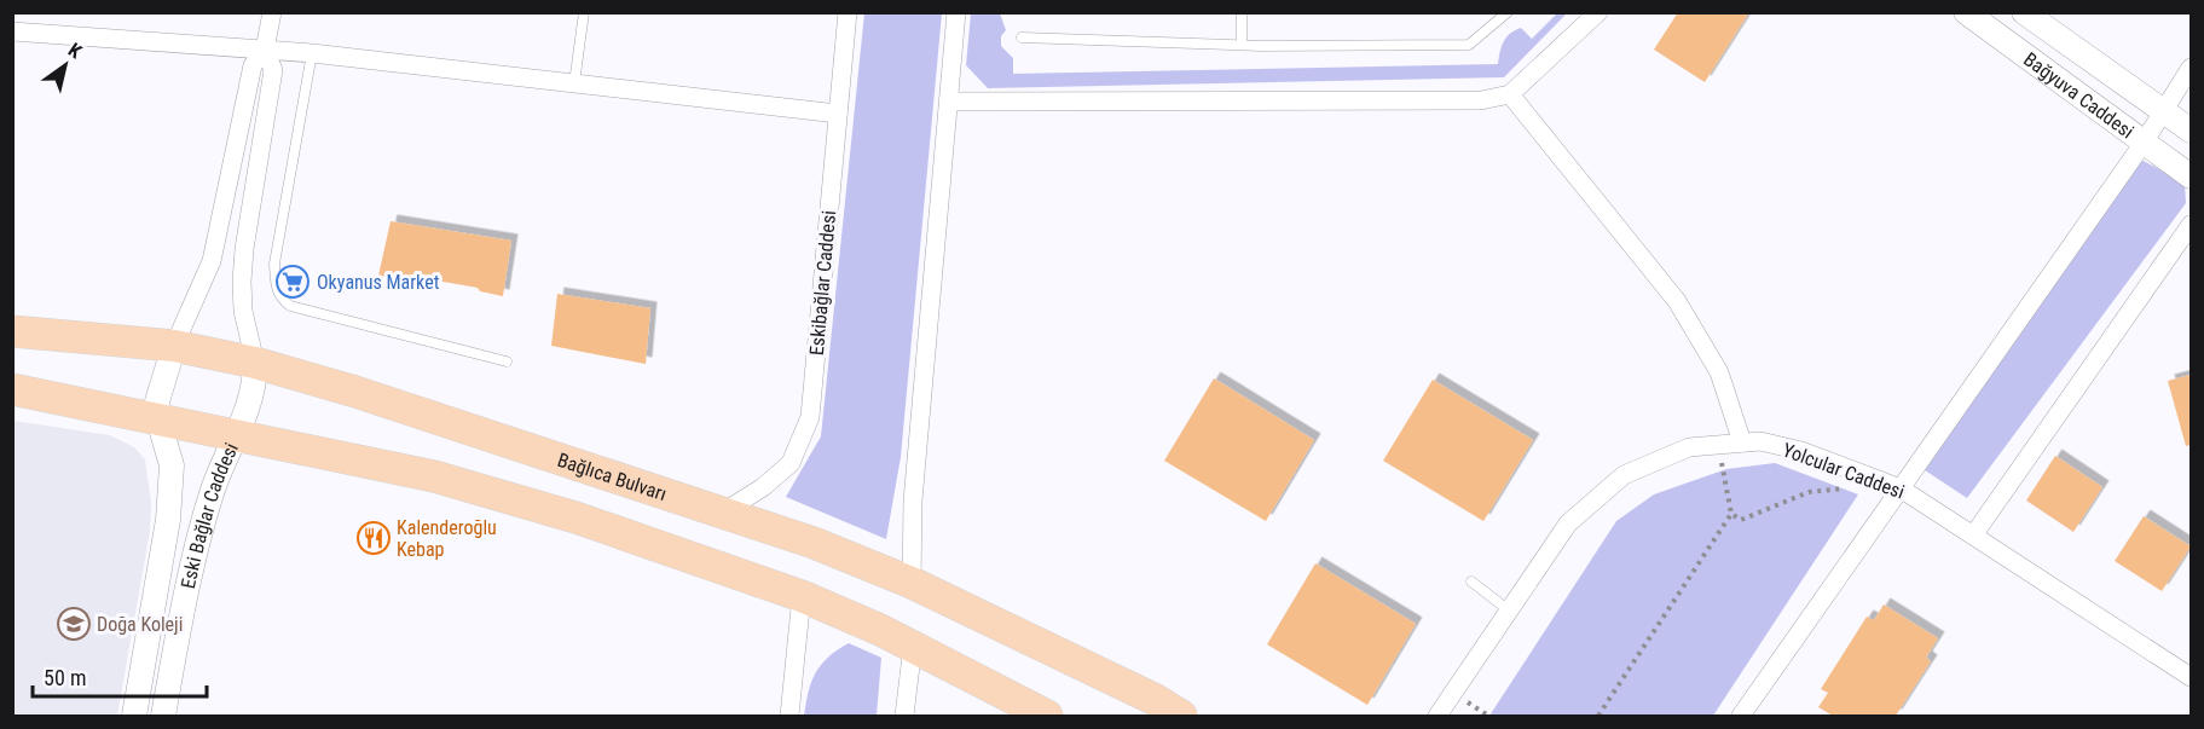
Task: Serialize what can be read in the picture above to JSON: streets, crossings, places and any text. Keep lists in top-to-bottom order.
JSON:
{
  "streets": {
    "main road": ["Bağlıca Bulvarı"],
    "street": [
      "Bağyuva Caddesi",
      "Eskibağlar Caddesi",
      "Yolcular Caddesi",
      "Eski Bağlar Caddesi"
    ]
  },
  "crossings": [
    ["Eskibağlar Caddesi", "Bağlıca Bulvarı"],
    ["Bağlıca Bulvarı", "Eski Bağlar Caddesi"]
  ],
  "places": {
    "supermarket": ["Okyanus Market"],
    "restaurant": ["Kalenderoğlu Kebap"],
    "school or university": ["Doğa Koleji"]
  },
  "scale_bar": "50 m",
  "north": "top right"
}
